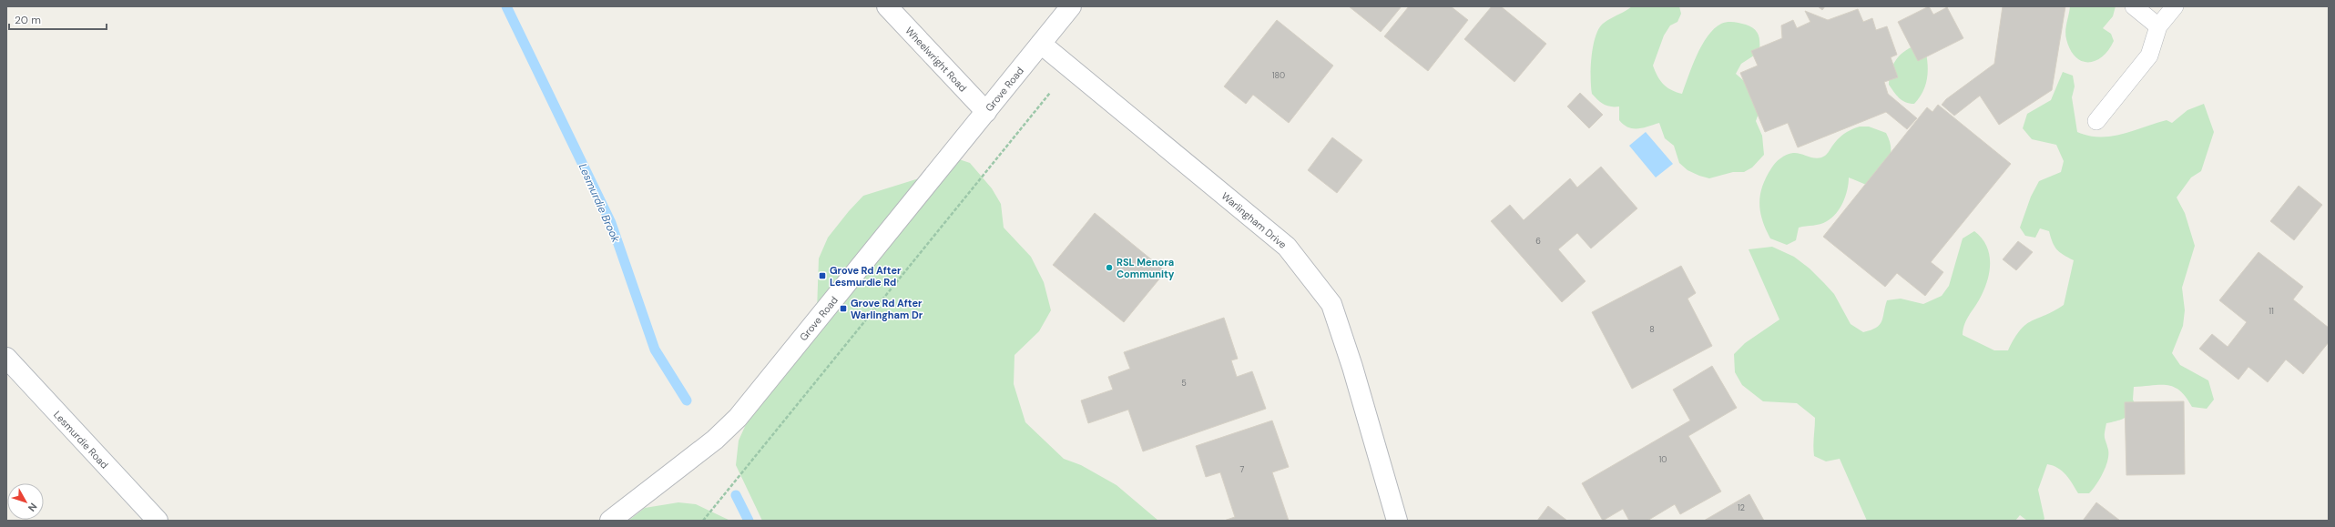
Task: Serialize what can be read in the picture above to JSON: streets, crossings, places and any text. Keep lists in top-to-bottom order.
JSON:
{
  "streets": {
    "street": [
      "Wheelwright Road",
      "Grove Road",
      "Warlingham Drive",
      "Lesmurdie Road"
    ]
  },
  "crossings": [
    ["Wheelwright Road", "Grove Road"],
    ["Grove Road", "Warlingham Drive"]
  ],
  "water": ["Lesmurdie Brook"],
  "places": {
    "other": ["RSL Menora Community"],
    "transit": ["Grove Rd After Lesmurdie Rd", "Grove Rd After Warlingham Dr"]
  },
  "house_numbers": [
    "180",
    "6",
    "11",
    "8",
    "5",
    "10",
    "7",
    "12"
  ],
  "scale_bar": "20 m",
  "north": "bottom right"
}
